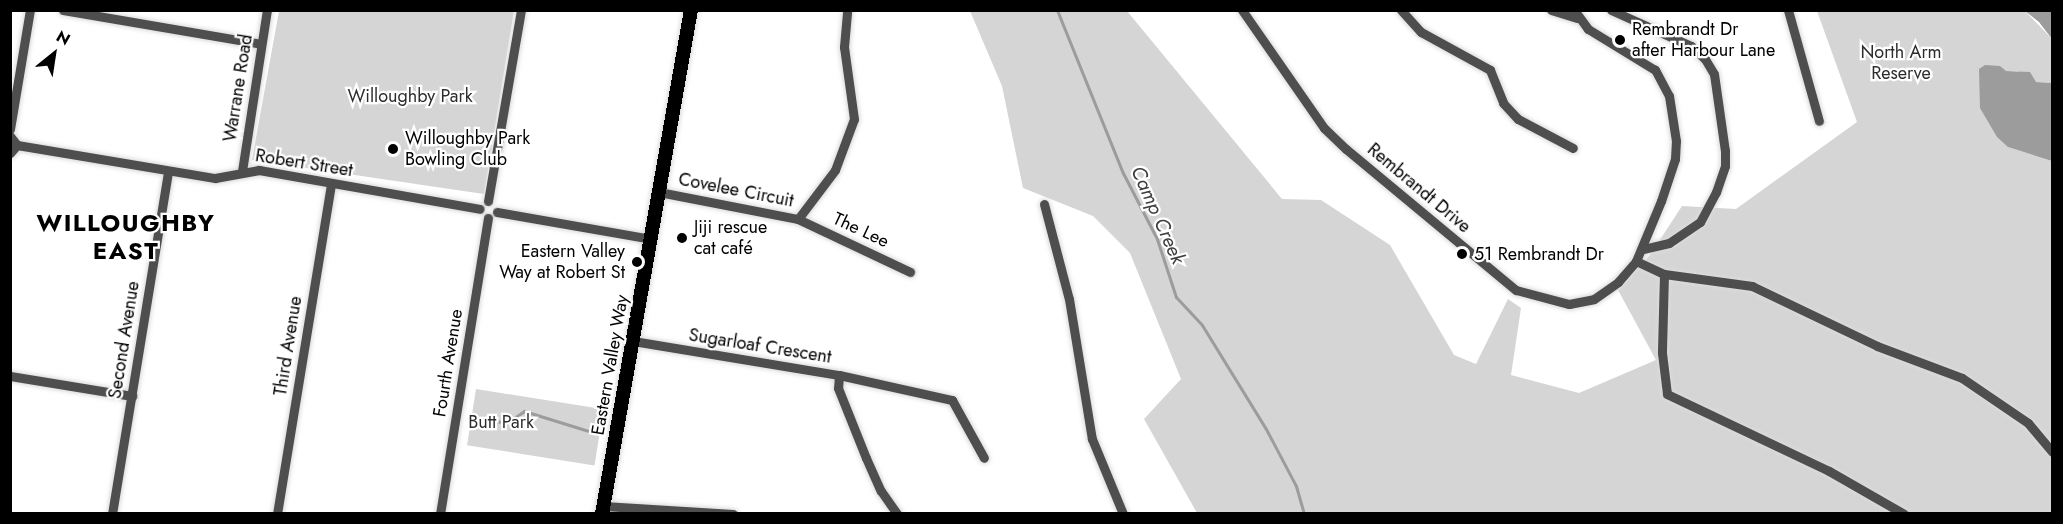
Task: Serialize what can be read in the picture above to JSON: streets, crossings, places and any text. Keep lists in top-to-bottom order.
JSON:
{
  "streets": {
    "main road": ["Eastern Valley Way"],
    "street": [
      "Warrane Road",
      "Robert Street",
      "Rembrandt Drive",
      "Covelee Circuit",
      "The Lee",
      "Second Avenue",
      "Third Avenue",
      "Sugarloaf Crescent",
      "Fourth Avenue"
    ]
  },
  "crossings": [
    ["Warrane Road", "Robert Street"],
    ["Robert Street", "Second Avenue"],
    ["Robert Street", "Third Avenue"],
    ["Covelee Circuit", "The Lee"],
    ["Covelee Circuit", "Eastern Valley Way"],
    ["Sugarloaf Crescent", "Eastern Valley Way"]
  ],
  "districts": ["WILLOUGHBY EAST"],
  "water": ["Camp Creek"],
  "parks": ["North Arm Reserve", "Willoughby Park", "Butt Park"],
  "places": [
    "Rembrandt Dr after Harbour Lane",
    "Willoughby Park Bowling Club",
    "Jiji rescue cat café",
    "51 Rembrandt Dr",
    "Eastern Valley Way at Robert St"
  ],
  "north": "top right"
}
